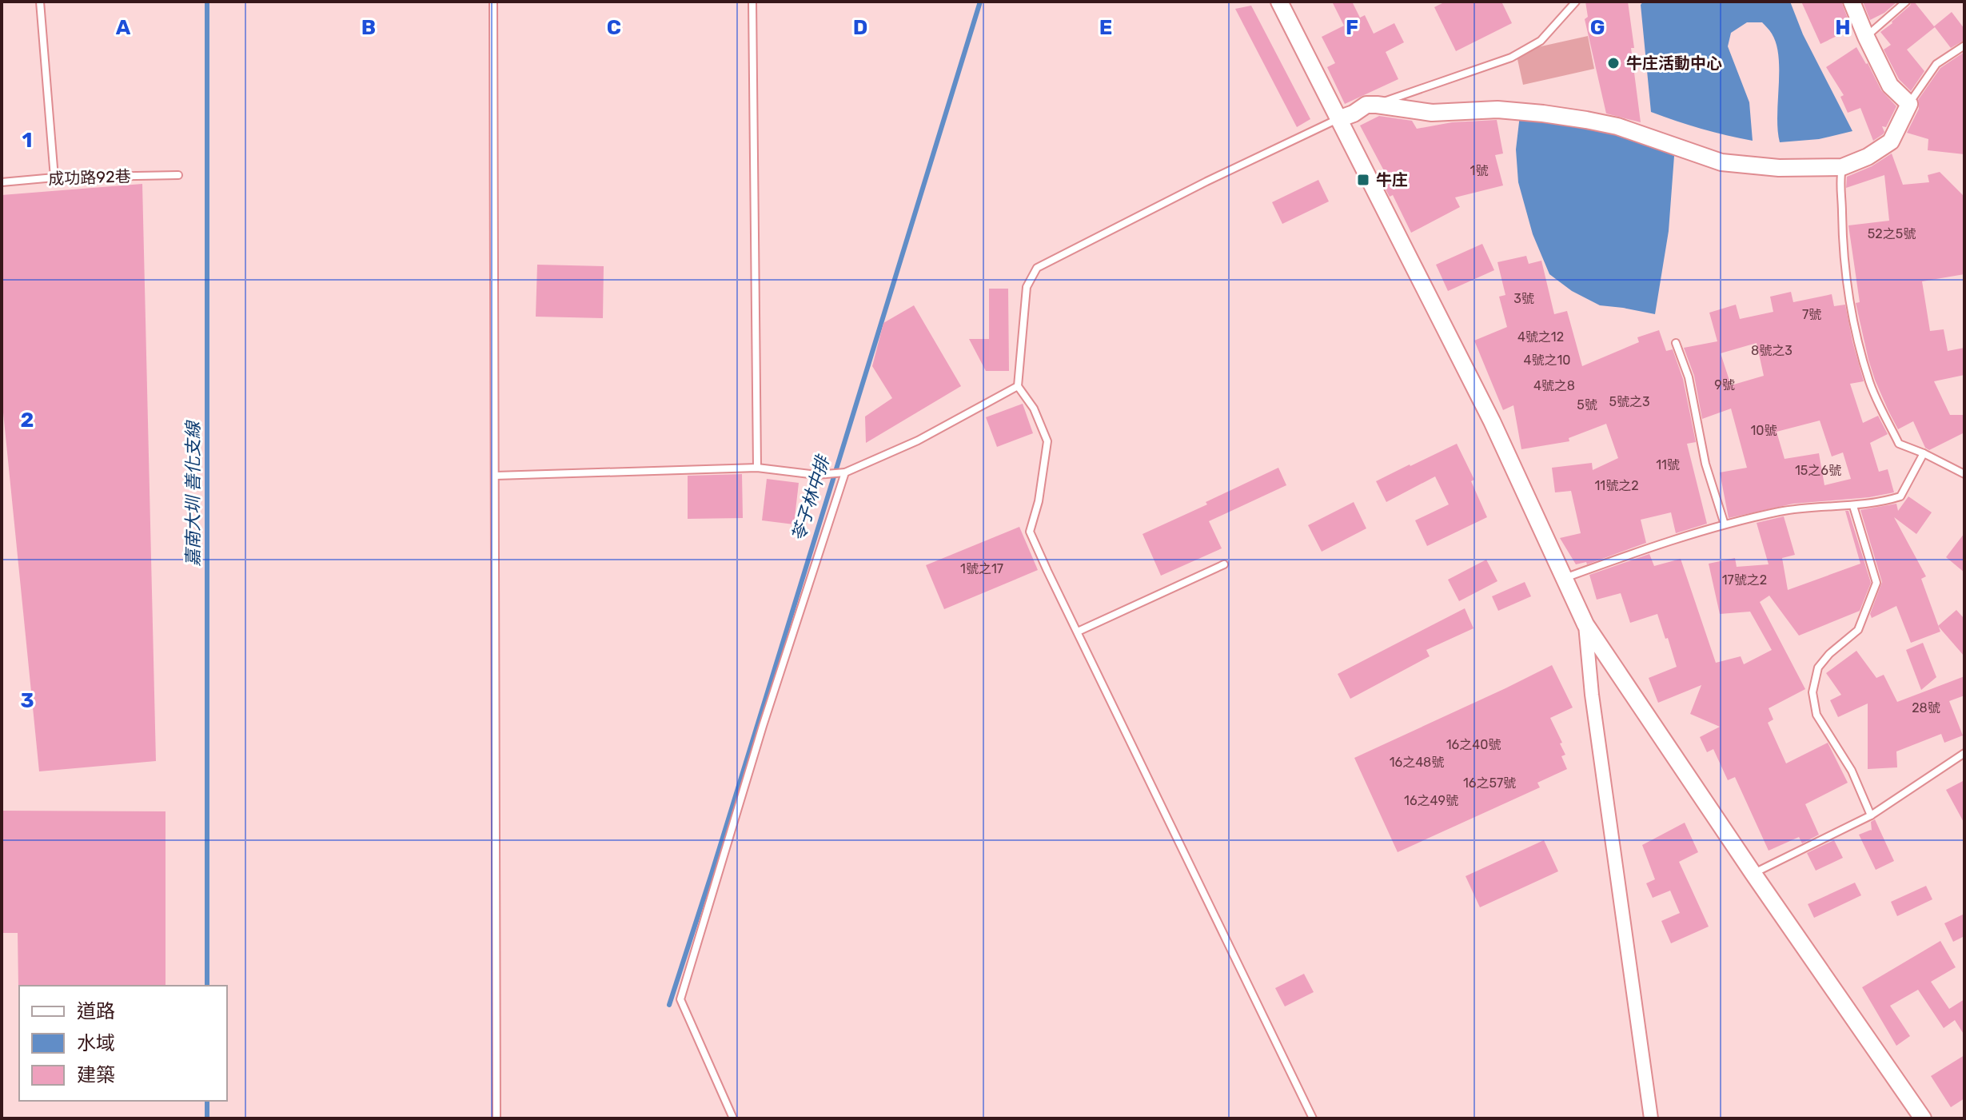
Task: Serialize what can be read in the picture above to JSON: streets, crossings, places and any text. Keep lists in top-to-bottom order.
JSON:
{
  "streets": {
    "lane": ["成功路92巷"]
  },
  "water": ["嘉南大圳 善化支線", "苓子林中排"],
  "places": {
    "other": ["牛庄活動中心"],
    "transit": ["牛庄"]
  },
  "house_numbers": [
    "1號",
    "52之5號",
    "3號",
    "7號",
    "4號之12",
    "8號之3",
    "4號之10",
    "9號",
    "4號之8",
    "5號之3",
    "5號",
    "10號",
    "11號",
    "15之6號",
    "11號之2",
    "1號之17",
    "17號之2",
    "28號",
    "16之40號",
    "16之48號",
    "16之57號",
    "16之49號"
  ],
  "legend": ["道路", "水域", "建築"],
  "grid": {
    "columns": [
      "A",
      "B",
      "C",
      "D",
      "E",
      "F",
      "G",
      "H"
    ],
    "rows": ["1", "2", "3"]
  }
}
